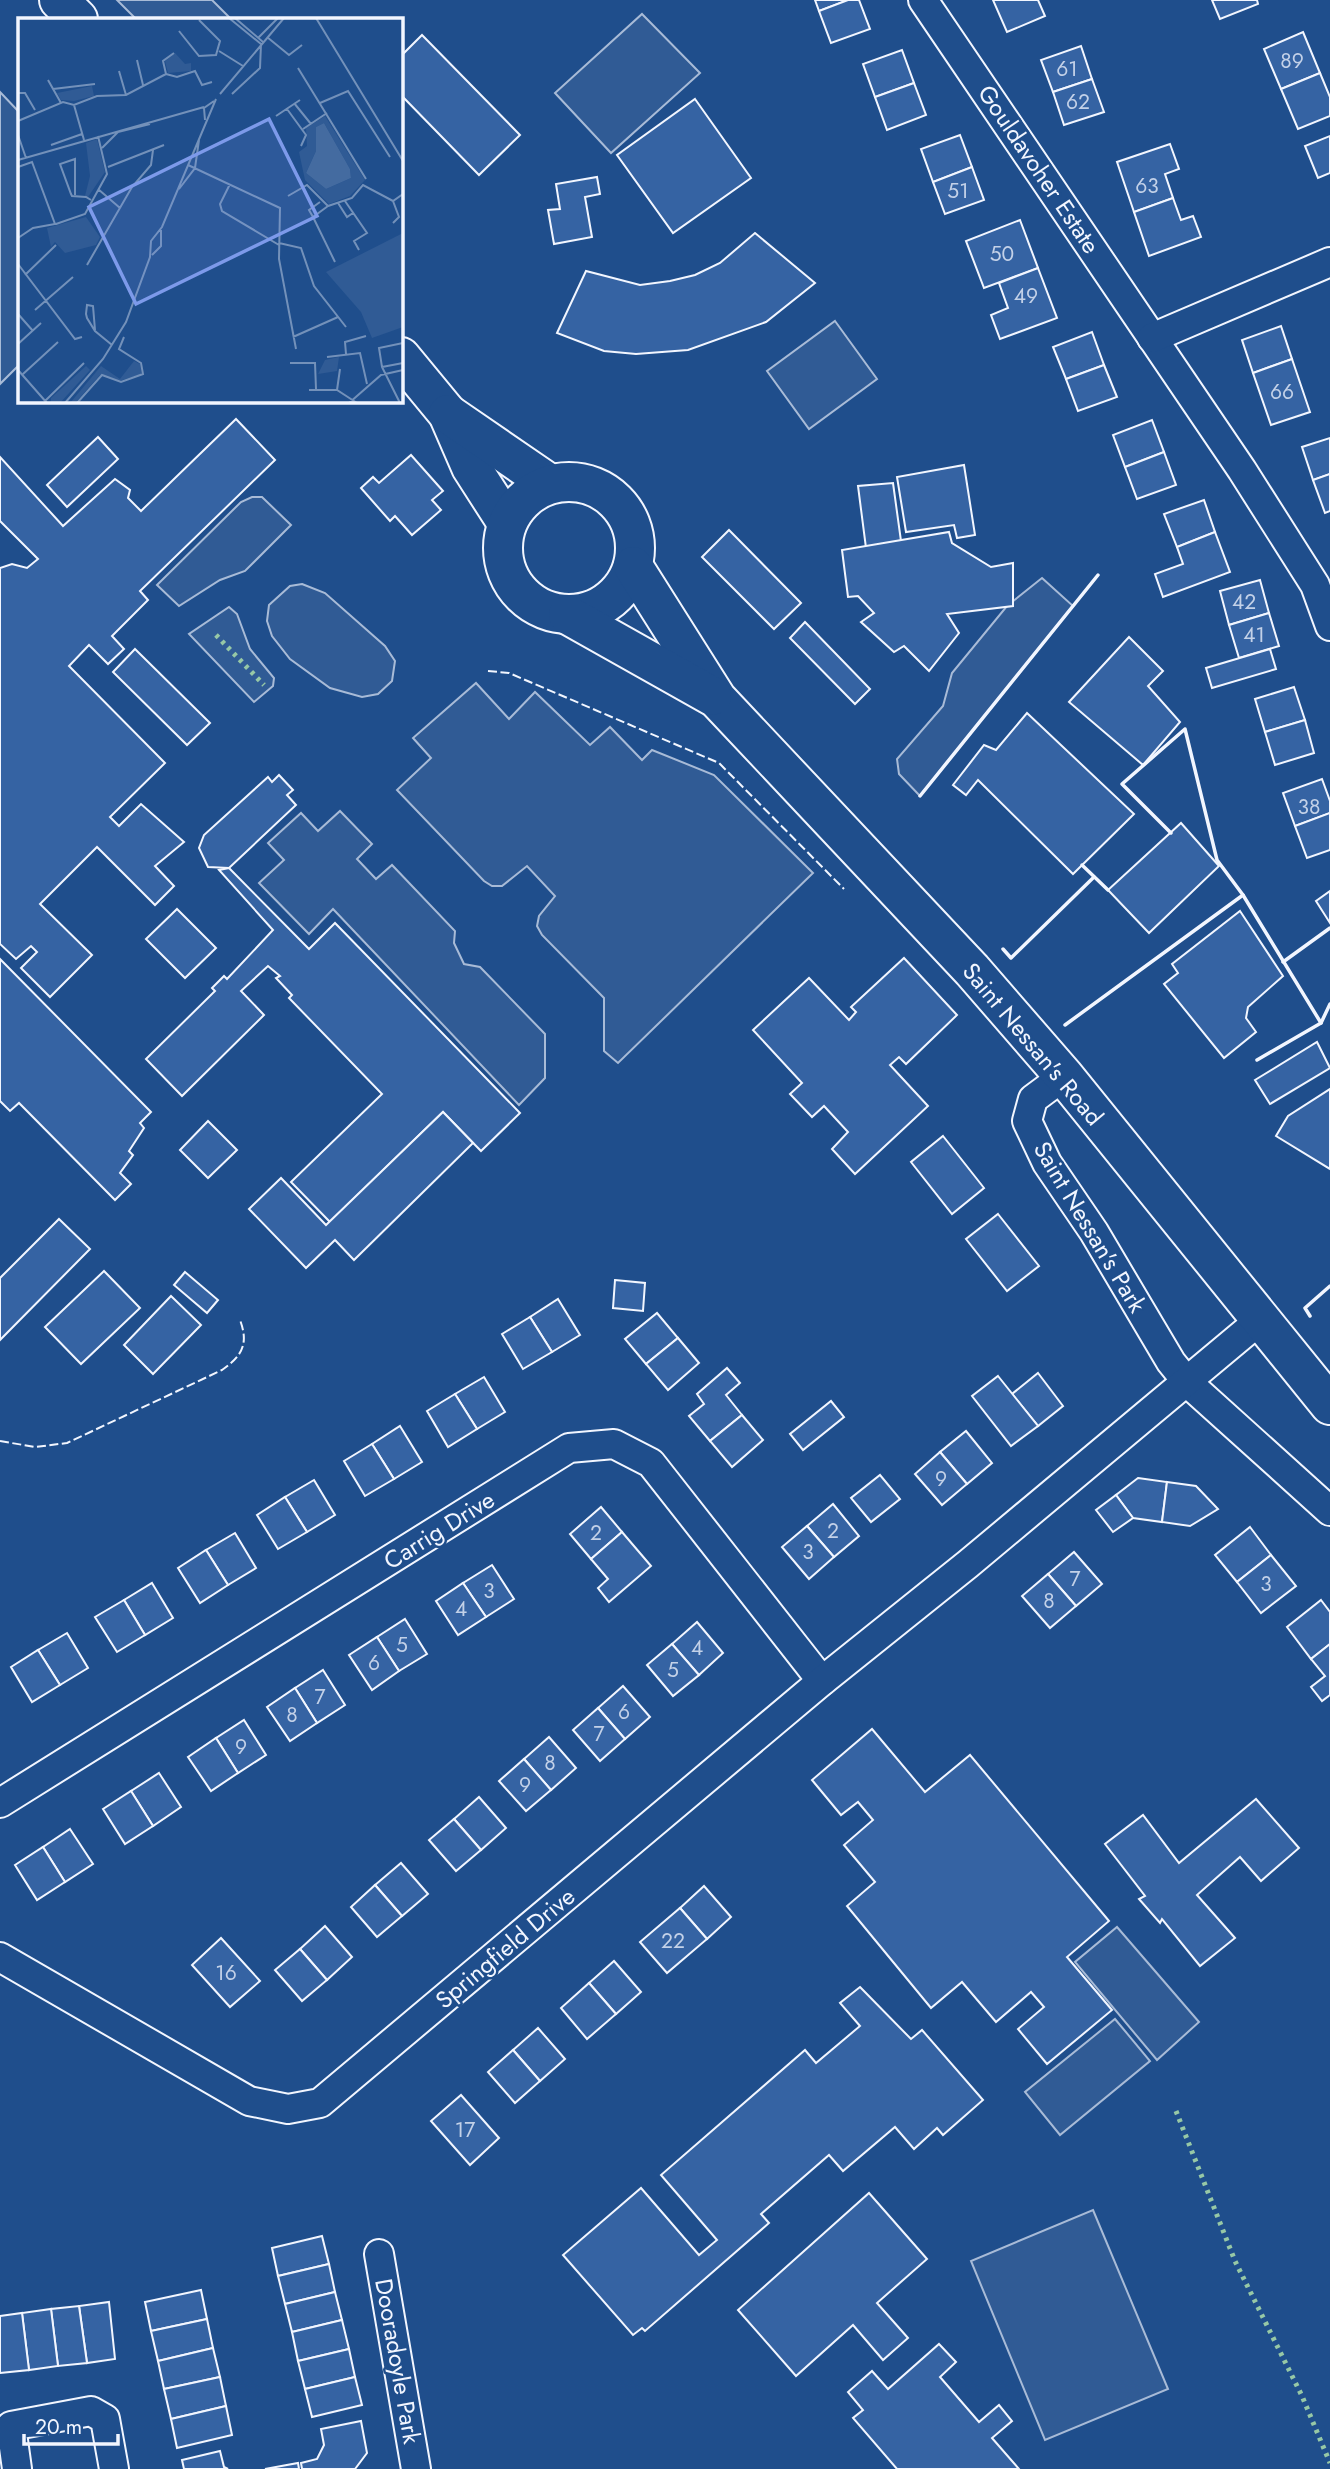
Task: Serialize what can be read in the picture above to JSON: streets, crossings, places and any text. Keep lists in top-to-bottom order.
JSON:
{
  "streets": {
    "main road": ["Saint Nessan's Road"],
    "street": [
      "Gouldavoher Estate",
      "Saint Nessan's Park",
      "Carrig Drive",
      "Springfield Drive",
      "Dooradoyle Park"
    ]
  },
  "crossings": [
    ["Saint Nessan's Road", "Saint Nessan's Park"],
    ["Saint Nessan's Park", "Springfield Drive"],
    ["Carrig Drive", "Springfield Drive"]
  ],
  "house_numbers": [
    "89",
    "61",
    "62",
    "63",
    "51",
    "50",
    "49",
    "66",
    "42",
    "41",
    "38",
    "9",
    "2",
    "2",
    "3",
    "7",
    "3",
    "3",
    "8",
    "4",
    "5",
    "4",
    "6",
    "5",
    "7",
    "6",
    "8",
    "7",
    "9",
    "8",
    "9",
    "22",
    "16",
    "17"
  ],
  "scale_bar": "20 m"
}
